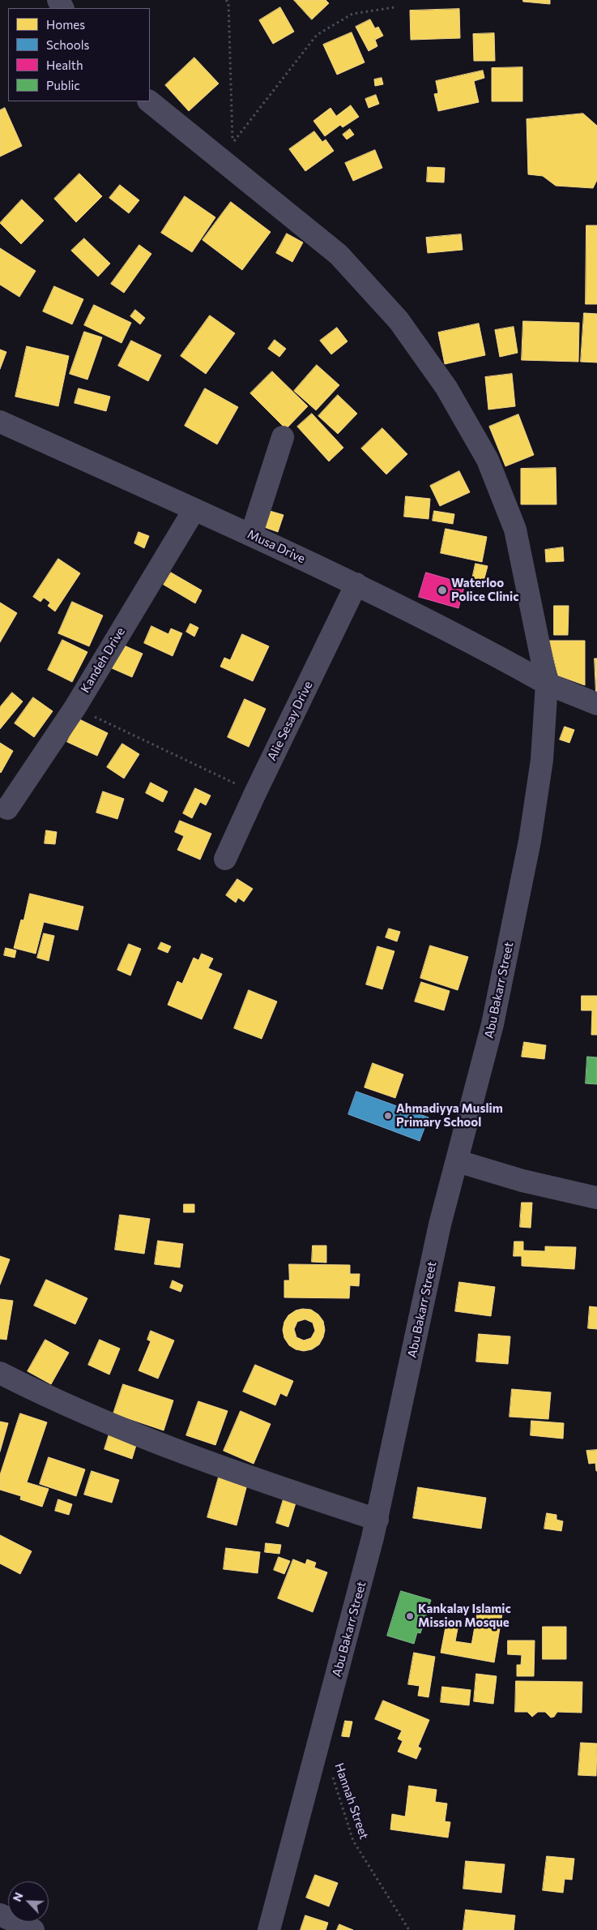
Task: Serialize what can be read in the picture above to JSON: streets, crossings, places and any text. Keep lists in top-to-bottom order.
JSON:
{
  "streets": {
    "street": [
      "Musa Drive",
      "Kandeh Drive",
      "Alie Sesay Drive",
      "Abu Bakarr Street"
    ],
    "path": ["Hannah Street"]
  },
  "crossings": [
    ["Musa Drive", "Kandeh Drive"],
    ["Musa Drive", "Alie Sesay Drive"],
    ["Musa Drive", "Abu Bakarr Street"]
  ],
  "places": ["Waterloo Police Clinic", "Ahmadiyya Muslim Primary School", "Kankalay Islamic Mission Mosque"],
  "legend": [
    "Homes",
    "Schools",
    "Health",
    "Public"
  ],
  "north": "top left"
}
